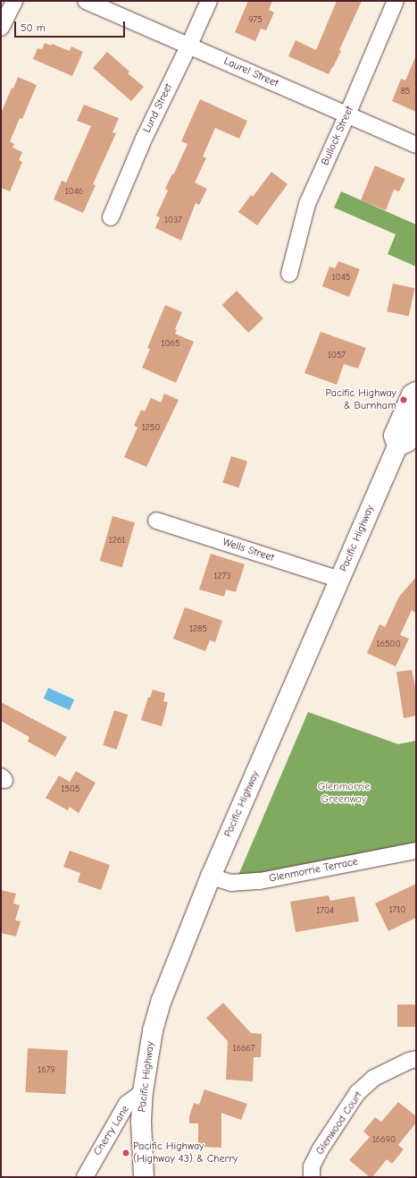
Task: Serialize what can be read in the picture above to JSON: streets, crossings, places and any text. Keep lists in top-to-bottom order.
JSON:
{
  "streets": {
    "main road": ["Pacific Highway"],
    "street": [
      "Laurel Street",
      "Lund Street",
      "Bullock Street",
      "Wells Street",
      "Glenmorrie Terrace",
      "Glenwood Court",
      "Cherry Lane"
    ]
  },
  "crossings": [
    ["Laurel Street", "Lund Street"],
    ["Laurel Street", "Bullock Street"],
    ["Pacific Highway", "Wells Street"],
    ["Pacific Highway", "Glenmorrie Terrace"],
    ["Pacific Highway", "Cherry Lane"]
  ],
  "parks": ["Glenmorrie Greenway"],
  "places": ["Pacific Highway & Burnham", "Pacific Highway (Highway 43) & Cherry"],
  "house_numbers": [
    "975",
    "85",
    "1046",
    "1037",
    "1045",
    "1065",
    "1057",
    "1250",
    "1261",
    "1273",
    "1285",
    "16500",
    "1505",
    "1710",
    "1704",
    "16667",
    "1679",
    "16690"
  ],
  "scale_bar": "50 m"
}
